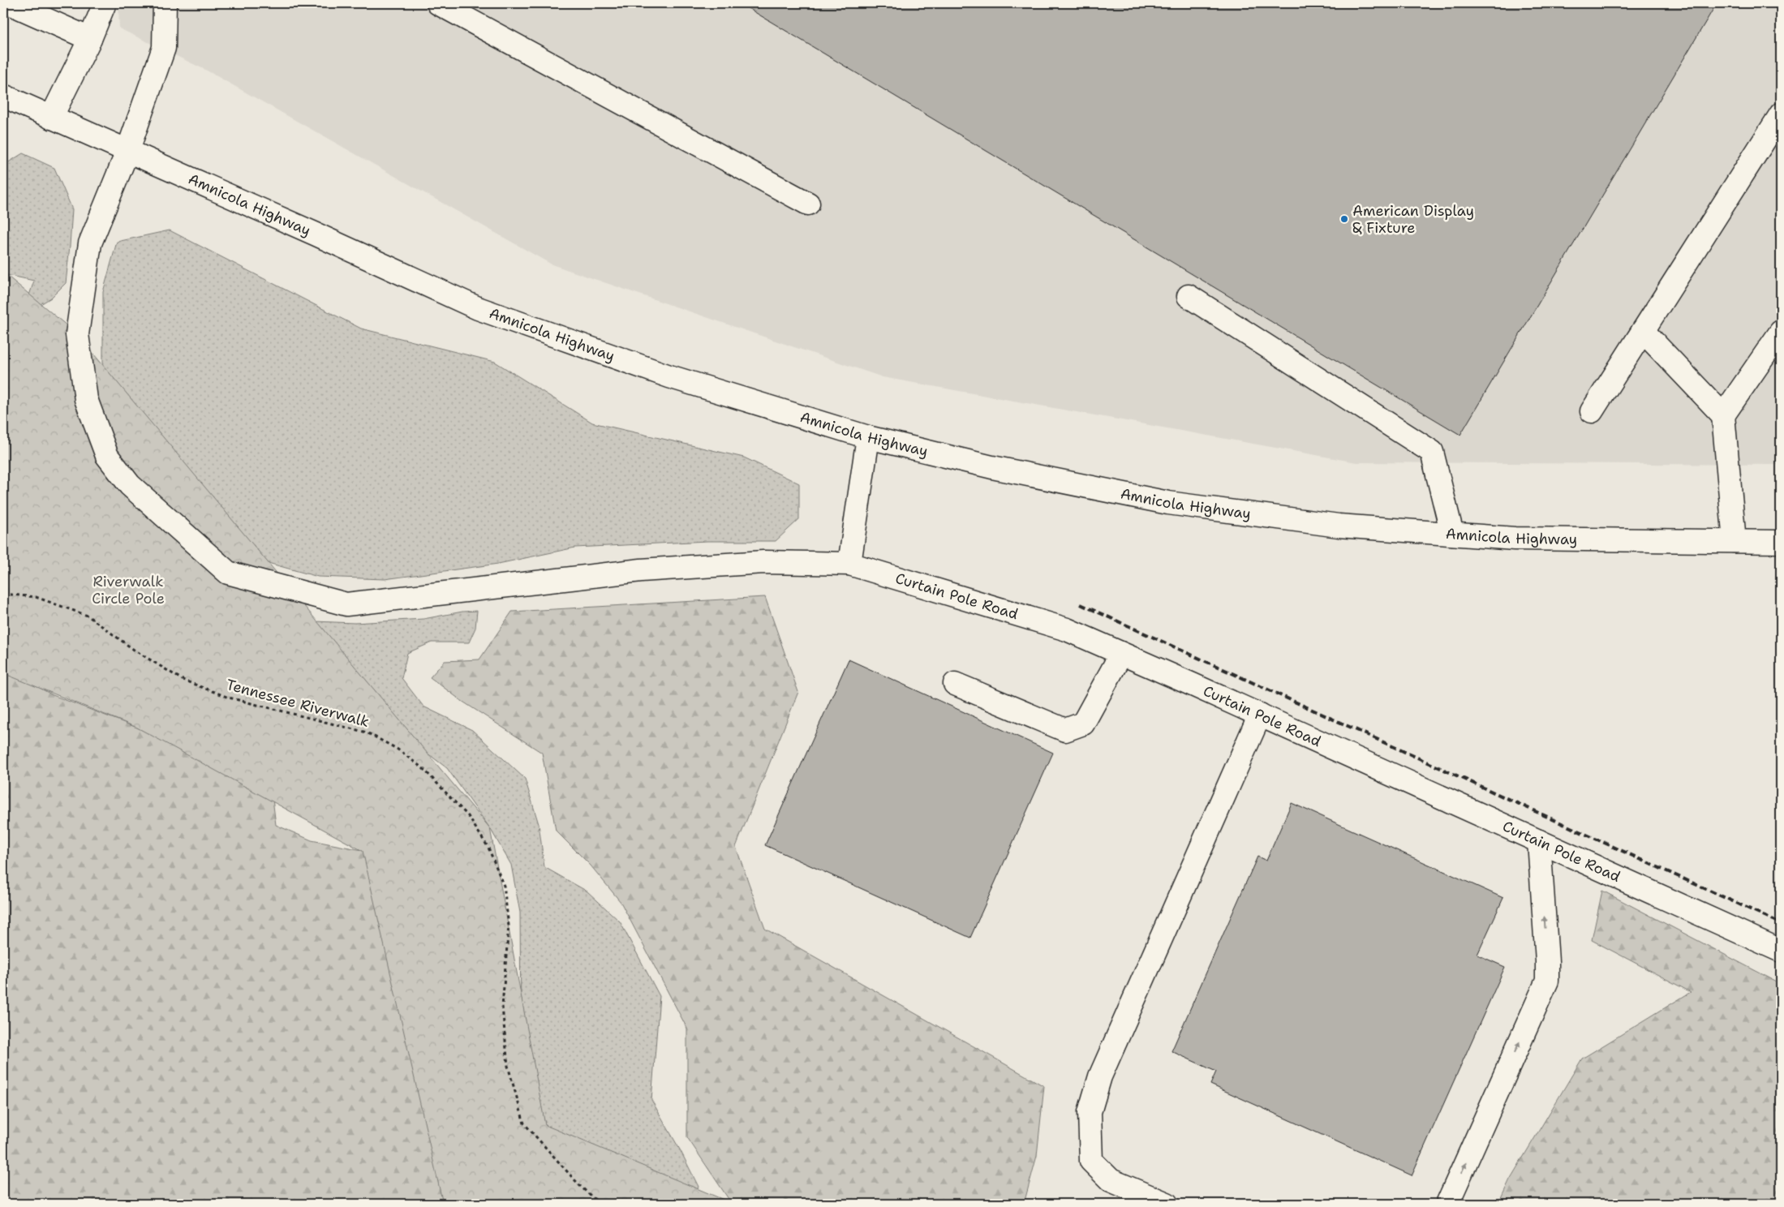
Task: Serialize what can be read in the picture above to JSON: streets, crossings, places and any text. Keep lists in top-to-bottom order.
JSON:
{
  "streets": {
    "street": ["Amnicola Highway", "Curtain Pole Road"],
    "path": ["Tennessee Riverwalk"]
  },
  "crossings": [
    ["Amnicola Highway", "Curtain Pole Road"]
  ],
  "parks": ["Riverwalk Circle Pole"],
  "places": ["American Display & Fixture"]
}
